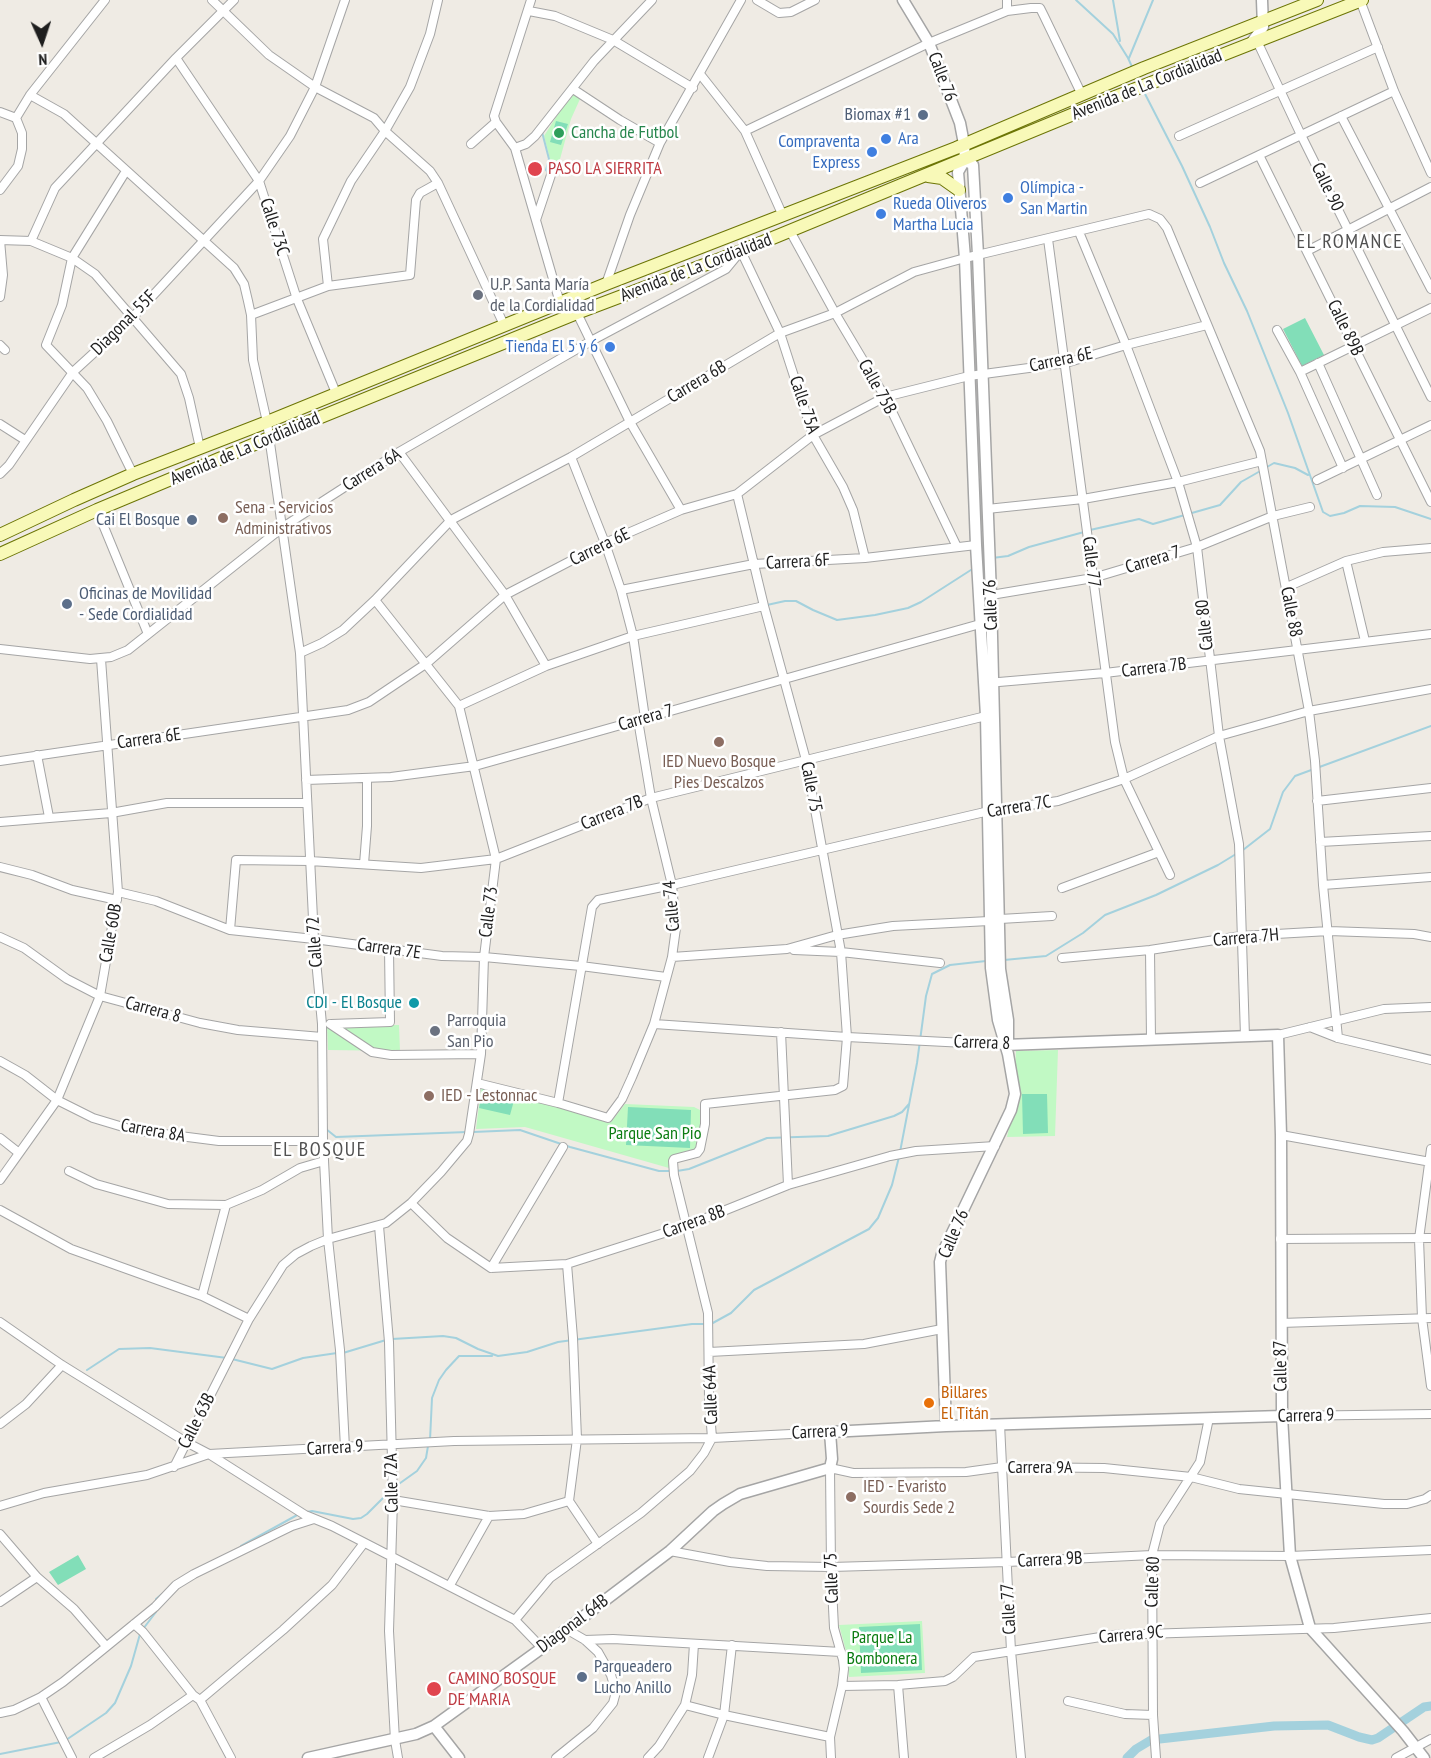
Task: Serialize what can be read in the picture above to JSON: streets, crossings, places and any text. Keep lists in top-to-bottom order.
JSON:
{
  "streets": {
    "main road": ["Avenida de La Cordialidad"],
    "street": [
      "Calle 76",
      "Calle 90",
      "Calle 73C",
      "Diagonal 55F",
      "Calle 89B",
      "Carrera 6E",
      "Carrera 6B",
      "Calle 75B",
      "Calle 75A",
      "Carrera 6A",
      "Carrera 7",
      "Carrera 6F",
      "Calle 77",
      "Calle 88",
      "Calle 80",
      "Carrera 7B",
      "Calle 75",
      "Carrera 7C",
      "Calle 74",
      "Calle 73",
      "Calle 60B",
      "Carrera 7H",
      "Calle 72",
      "Carrera 7E",
      "Carrera 8",
      "Carrera 8A",
      "Carrera 8B",
      "Calle 87",
      "Calle 64A",
      "Carrera 9",
      "Calle 63B",
      "Carrera 9A",
      "Calle 72A",
      "Carrera 9B",
      "Diagonal 64B",
      "Carrera 9C"
    ]
  },
  "crossings": [
    ["Calle 76", "Avenida de La Cordialidad"],
    ["Calle 76", "Carrera 6E"],
    ["Calle 76", "Carrera 6B"],
    ["Calle 76", "Carrera 7"],
    ["Calle 76", "Carrera 6F"],
    ["Calle 76", "Carrera 7B"],
    ["Calle 76", "Carrera 7C"],
    ["Calle 76", "Carrera 8"],
    ["Calle 76", "Carrera 8B"],
    ["Calle 76", "Carrera 9"],
    ["Avenida de La Cordialidad", "Calle 90"],
    ["Avenida de La Cordialidad", "Calle 73C"],
    ["Avenida de La Cordialidad", "Calle 75B"],
    ["Avenida de La Cordialidad", "Calle 75A"],
    ["Avenida de La Cordialidad", "Carrera 6A"],
    ["Avenida de La Cordialidad", "Calle 72"],
    ["Calle 73C", "Diagonal 55F"],
    ["Diagonal 55F", "Calle 72"],
    ["Carrera 6E", "Calle 75B"],
    ["Carrera 6E", "Calle 75A"],
    ["Carrera 6E", "Calle 77"],
    ["Carrera 6E", "Calle 88"],
    ["Carrera 6E", "Calle 80"],
    ["Carrera 6E", "Calle 75"],
    ["Carrera 6E", "Calle 74"],
    ["Carrera 6E", "Calle 73"],
    ["Carrera 6E", "Calle 60B"],
    ["Carrera 6E", "Calle 72"],
    ["Carrera 6B", "Calle 75B"],
    ["Carrera 6B", "Calle 75A"],
    ["Carrera 6B", "Calle 77"],
    ["Carrera 6B", "Calle 88"],
    ["Carrera 6B", "Calle 80"],
    ["Carrera 6B", "Calle 74"],
    ["Carrera 6B", "Calle 73"],
    ["Carrera 6B", "Calle 72"],
    ["Calle 75B", "Carrera 6F"],
    ["Calle 75A", "Carrera 6A"],
    ["Calle 75A", "Carrera 6F"],
    ["Carrera 6A", "Calle 60B"],
    ["Carrera 6A", "Calle 72"],
    ["Carrera 7", "Calle 77"],
    ["Carrera 7", "Calle 88"],
    ["Carrera 7", "Calle 80"],
    ["Carrera 7", "Calle 75"],
    ["Carrera 7", "Calle 74"],
    ["Carrera 7", "Calle 73"],
    ["Carrera 7", "Calle 72"],
    ["Carrera 6F", "Calle 75"],
    ["Carrera 6F", "Calle 74"],
    ["Calle 77", "Carrera 7B"],
    ["Calle 77", "Carrera 7C"],
    ["Calle 77", "Carrera 9"],
    ["Calle 77", "Carrera 9A"],
    ["Calle 77", "Carrera 9B"],
    ["Calle 77", "Carrera 9C"],
    ["Calle 88", "Carrera 7B"],
    ["Calle 88", "Carrera 7C"],
    ["Calle 88", "Carrera 7H"],
    ["Calle 88", "Carrera 8"],
    ["Calle 80", "Carrera 7B"],
    ["Calle 80", "Carrera 7C"],
    ["Calle 80", "Carrera 7H"],
    ["Calle 80", "Carrera 8"],
    ["Calle 80", "Carrera 9"],
    ["Calle 80", "Carrera 9A"],
    ["Calle 80", "Carrera 9B"],
    ["Calle 80", "Carrera 9C"],
    ["Carrera 7B", "Calle 75"],
    ["Carrera 7B", "Calle 74"],
    ["Carrera 7B", "Calle 73"],
    ["Carrera 7B", "Calle 72"],
    ["Carrera 7B", "Carrera 7E"],
    ["Calle 75", "Carrera 7C"],
    ["Calle 75", "Carrera 8"],
    ["Calle 75", "Calle 64A"],
    ["Calle 75", "Carrera 9"],
    ["Calle 75", "Carrera 9A"],
    ["Calle 75", "Carrera 9B"],
    ["Calle 75", "Carrera 9C"],
    ["Carrera 7C", "Calle 74"],
    ["Carrera 7C", "Carrera 7E"],
    ["Calle 74", "Carrera 7E"],
    ["Calle 74", "Carrera 8"],
    ["Calle 73", "Carrera 7E"],
    ["Calle 73", "Calle 63B"],
    ["Calle 73", "Calle 72A"],
    ["Calle 60B", "Carrera 7E"],
    ["Calle 60B", "Carrera 8"],
    ["Calle 60B", "Carrera 8A"],
    ["Calle 72", "Carrera 7E"],
    ["Calle 72", "Carrera 8"],
    ["Calle 72", "Carrera 8A"],
    ["Calle 72", "Carrera 9"],
    ["Calle 72", "Calle 63B"],
    ["Carrera 8", "Calle 87"],
    ["Carrera 8B", "Calle 64A"],
    ["Calle 87", "Carrera 9"],
    ["Calle 87", "Carrera 9A"],
    ["Calle 87", "Carrera 9B"],
    ["Calle 87", "Carrera 9C"],
    ["Calle 64A", "Carrera 9"],
    ["Carrera 9", "Calle 63B"],
    ["Carrera 9", "Calle 72A"],
    ["Calle 63B", "Calle 72A"],
    ["Carrera 9A", "Carrera 9B"],
    ["Carrera 9A", "Diagonal 64B"],
    ["Calle 72A", "Diagonal 64B"],
    ["Carrera 9B", "Diagonal 64B"]
  ],
  "districts": ["EL ROMANCE", "EL BOSQUE"],
  "parks": ["Parque San Pio", "Parque La Bombonera"],
  "places": [
    "Biomax #1",
    "Cancha de Futbol",
    "Ara",
    "Compraventa Express",
    "PASO LA SIERRITA",
    "Olímpica - San Martin",
    "Rueda Oliveros Martha Lucia",
    "U.P. Santa María de la Cordialidad",
    "Tienda El 5 y 6",
    "Sena - Servicios Administrativos",
    "Cai El Bosque",
    "Oficinas de Movilidad - Sede Cordialidad",
    "IED Nuevo Bosque Pies Descalzos",
    "CDI - El Bosque",
    "Parroquia San Pio",
    "IED - Lestonnac",
    "Billares El Titán",
    "IED - Evaristo Sourdis Sede 2",
    "Parqueadero Lucho Anillo",
    "CAMINO BOSQUE DE MARIA"
  ],
  "north": "bottom"
}
